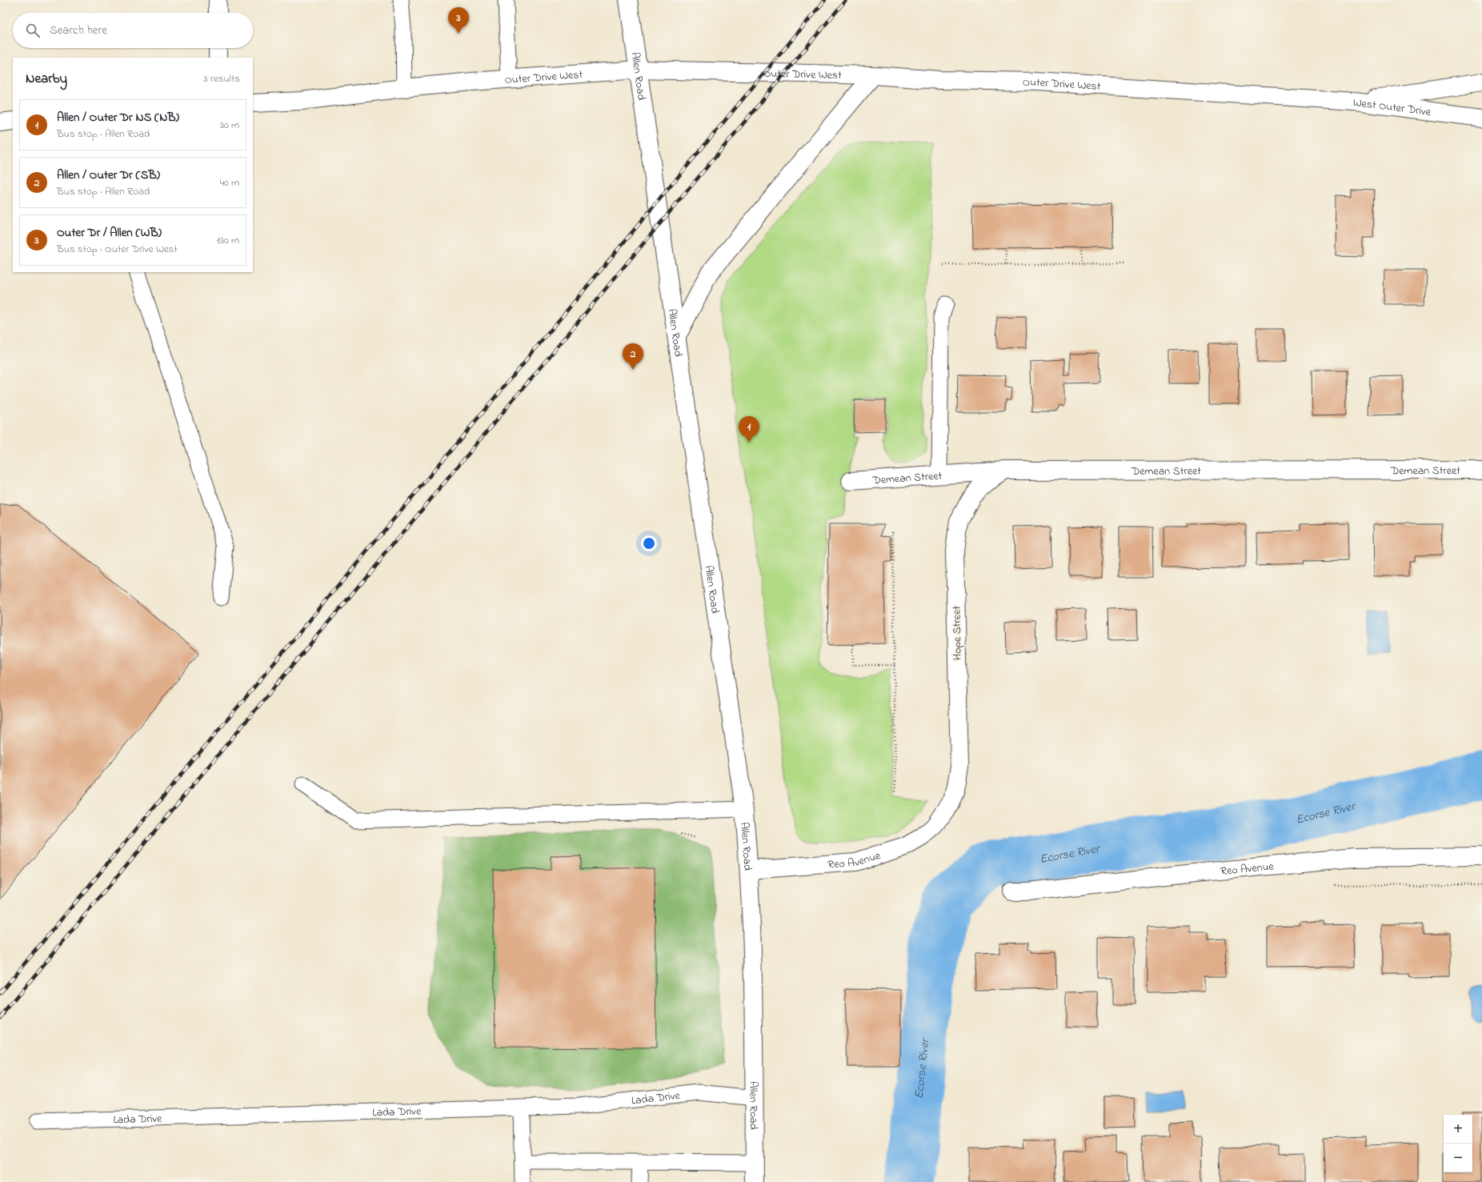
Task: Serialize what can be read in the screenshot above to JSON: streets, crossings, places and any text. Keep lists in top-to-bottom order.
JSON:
{
  "streets": {
    "main road": [
      "Outer Drive West",
      "Allen Road",
      "West Outer Drive",
      "Demean Street",
      "Hope Street",
      "Reo Avenue"
    ],
    "lane": ["Lada Drive"]
  },
  "crossings": [
    ["Outer Drive West", "Allen Road"],
    ["Outer Drive West", "West Outer Drive"],
    ["Allen Road", "Reo Avenue"],
    ["Allen Road", "Lada Drive"],
    ["Demean Street", "Hope Street"],
    ["Hope Street", "Reo Avenue"]
  ],
  "water": ["Ecorse River"],
  "page": {
    "pins": ["3", "2", "1"],
    "search": "Search here",
    "heading": ["Nearby", "3 results"],
    "list": [
      {
        "mark": "1",
        "name": "Allen / Outer Dr NS (NB)",
        "note": "Bus stop · Allen Road",
        "value": "30 m"
      },
      {
        "mark": "2",
        "name": "Allen / Outer Dr (SB)",
        "note": "Bus stop · Allen Road",
        "value": "40 m"
      },
      {
        "mark": "3",
        "name": "Outer Dr / Allen (WB)",
        "note": "Bus stop · Outer Drive West",
        "value": "130 m"
      }
    ],
    "map_buttons": ["+", "−"]
  }
}
